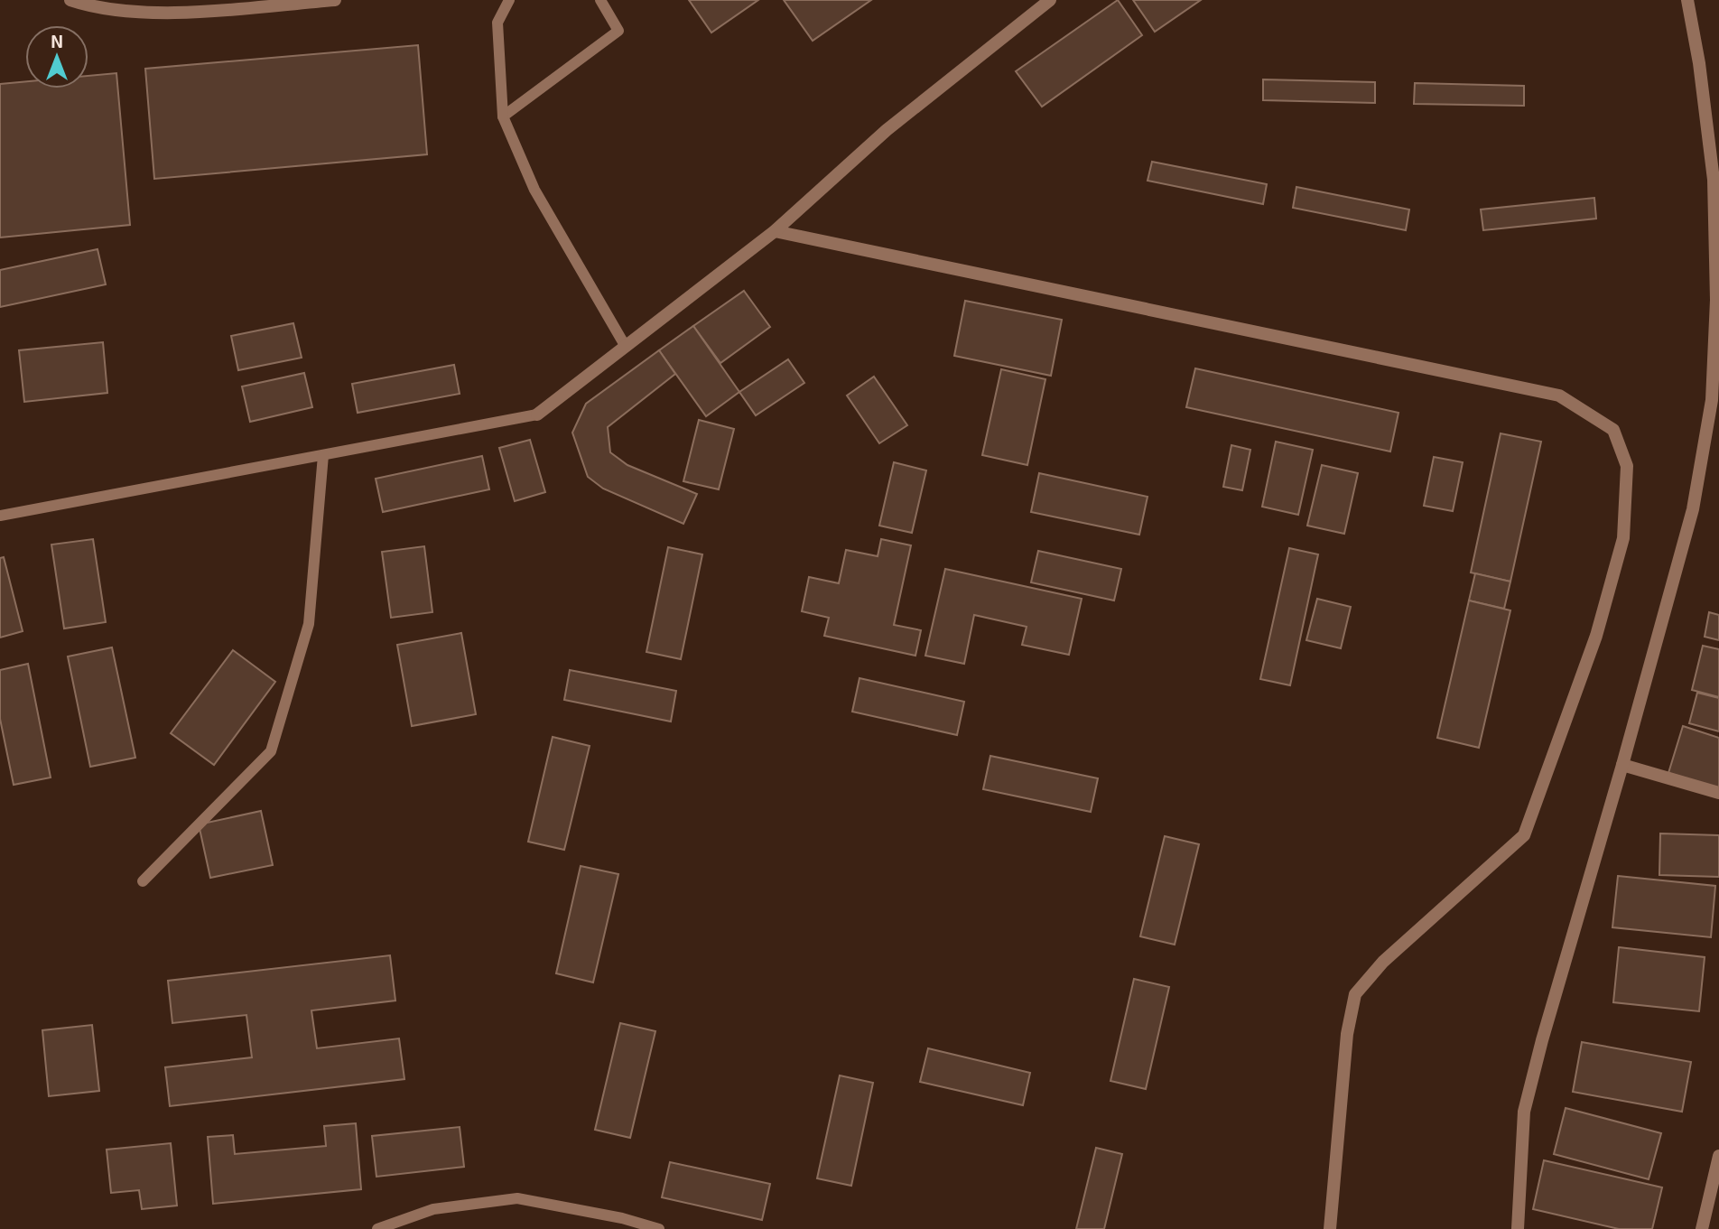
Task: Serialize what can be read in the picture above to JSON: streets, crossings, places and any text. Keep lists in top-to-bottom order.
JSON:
{
  "north": "top"
}
